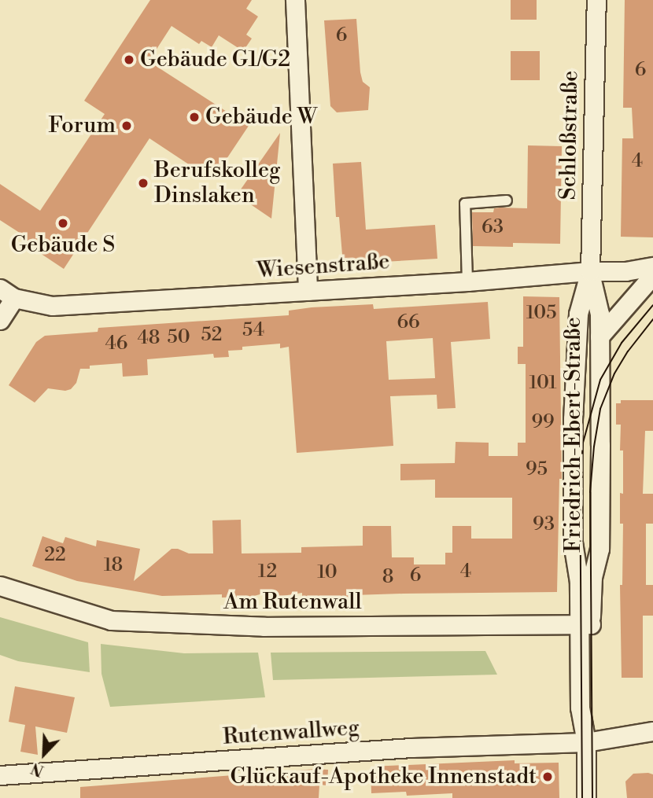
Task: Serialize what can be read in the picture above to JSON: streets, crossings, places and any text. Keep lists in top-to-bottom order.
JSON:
{
  "streets": {
    "street": [
      "Schloßstraße",
      "Wiesenstraße",
      "Friedrich-Ebert-Straße",
      "Am Rutenwall",
      "Rutenwallweg"
    ]
  },
  "crossings": [
    ["Schloßstraße", "Wiesenstraße"],
    ["Schloßstraße", "Friedrich-Ebert-Straße"],
    ["Wiesenstraße", "Friedrich-Ebert-Straße"],
    ["Friedrich-Ebert-Straße", "Am Rutenwall"],
    ["Friedrich-Ebert-Straße", "Rutenwallweg"]
  ],
  "places": [
    "Gebäude G1/G2",
    "Gebäude W",
    "Forum",
    "Berufskolleg Dinslaken",
    "Gebäude S",
    "Glückauf-Apotheke Innenstadt"
  ],
  "house_numbers": [
    "6",
    "6",
    "4",
    "63",
    "105",
    "66",
    "54",
    "52",
    "50",
    "48",
    "46",
    "101",
    "99",
    "95",
    "93",
    "22",
    "18",
    "12",
    "4",
    "10",
    "6",
    "8"
  ],
  "north": "bottom left"
}
